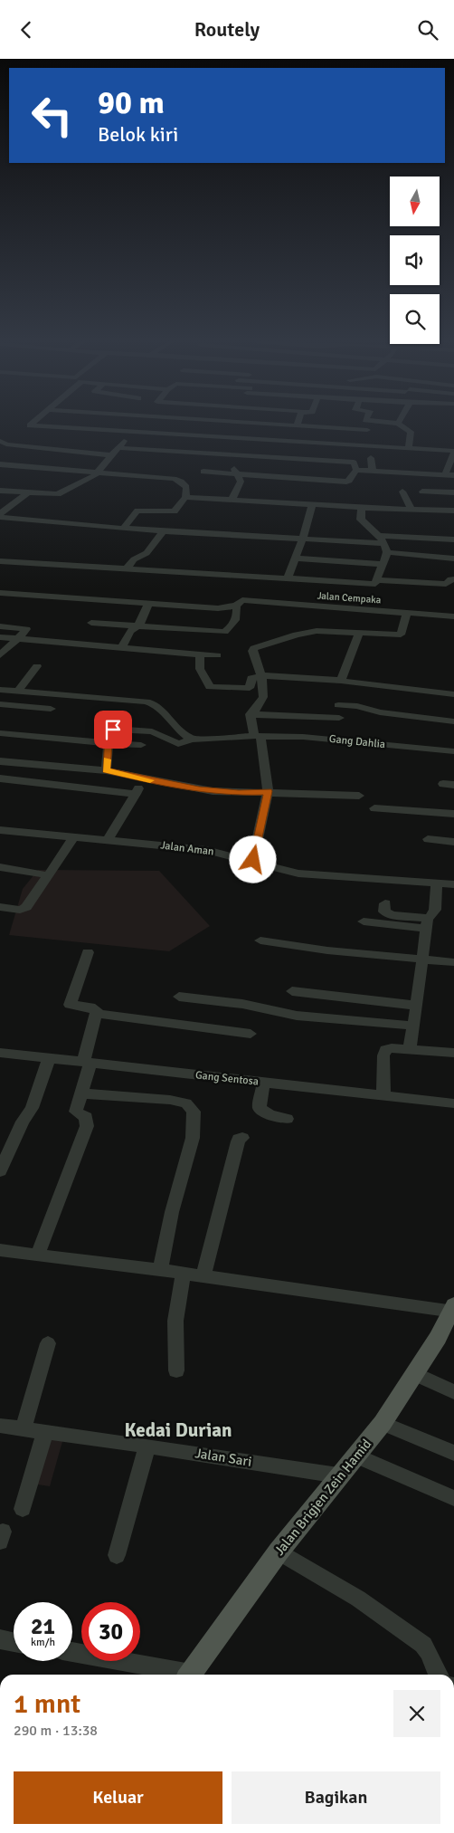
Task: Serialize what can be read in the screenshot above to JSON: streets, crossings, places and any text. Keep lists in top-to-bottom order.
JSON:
{
  "streets": {
    "main road": ["Jalan Brigjen Zein Hamid"],
    "street": [
      "Jalan Cempaka",
      "Gang Dahlia",
      "Jalan Aman",
      "Gang Sentosa",
      "Jalan Sari"
    ]
  },
  "crossings": [
    ["Jalan Sari", "Jalan Brigjen Zein Hamid"]
  ],
  "districts": ["Kedai Durian"],
  "north": "bottom",
  "page": {
    "header": "Routely",
    "turn": ["90 m", "Belok kiri"],
    "speed": "21 km/h",
    "limit": "30",
    "heading": ["1 mnt", "290 m · 13:38"],
    "buttons": ["Keluar", "Bagikan"]
  }
}
